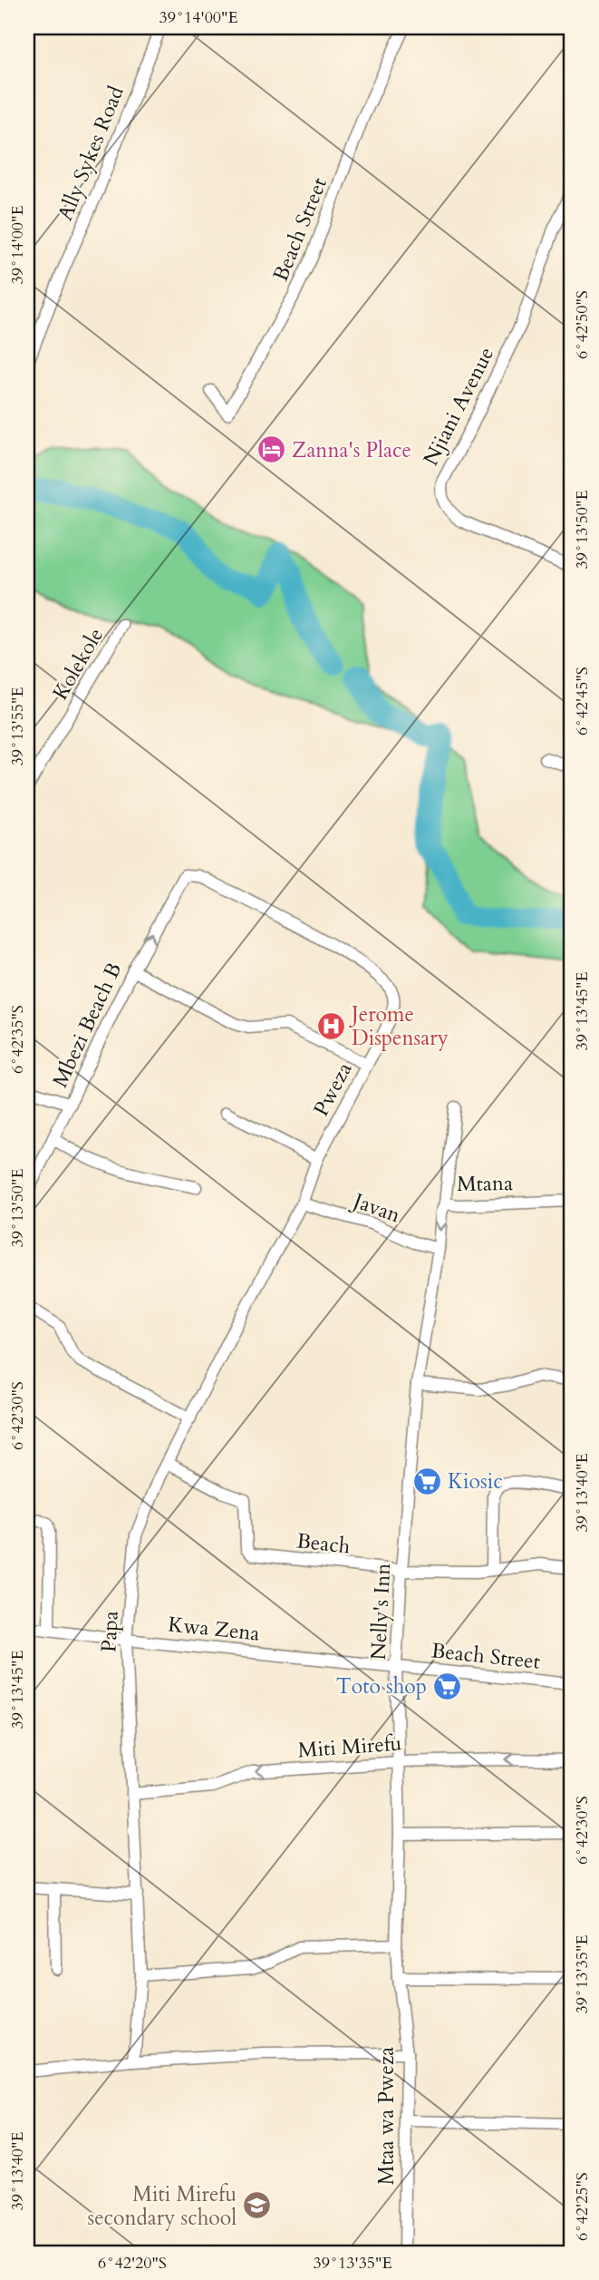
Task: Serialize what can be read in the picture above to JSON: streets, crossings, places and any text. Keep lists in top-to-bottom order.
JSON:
{
  "streets": {
    "street": [
      "Ally Sykes Road",
      "Beach Street",
      "Njiani Avenue",
      "Kolekole",
      "Mbezi Beach B",
      "Pweza",
      "Mtana",
      "Javan",
      "Beach",
      "Nelly's Inn",
      "Kwa Zena",
      "Papa",
      "Miti Mirefu",
      "Mtaa wa Pweza"
    ]
  },
  "crossings": [
    ["Beach Street", "Nelly's Inn"],
    ["Beach Street", "Kwa Zena"],
    ["Mbezi Beach B", "Pweza"],
    ["Pweza", "Javan"],
    ["Pweza", "Papa"],
    ["Mtana", "Javan"],
    ["Mtana", "Nelly's Inn"],
    ["Javan", "Nelly's Inn"],
    ["Beach", "Nelly's Inn"],
    ["Beach", "Papa"],
    ["Nelly's Inn", "Kwa Zena"],
    ["Nelly's Inn", "Miti Mirefu"],
    ["Nelly's Inn", "Mtaa wa Pweza"],
    ["Kwa Zena", "Papa"],
    ["Papa", "Miti Mirefu"]
  ],
  "places": {
    "hotel": ["Zanna's Place"],
    "hospital": ["Jerome Dispensary"],
    "supermarket": ["Kiosic", "Toto shop"],
    "school or university": ["Miti Mirefu secondary school"]
  },
  "coordinates": [
    "39°14'00\"E",
    "6°42'50\"S",
    "39°13'50\"E",
    "6°42'45\"S",
    "39°13'55\"E",
    "39°13'45\"E",
    "6°42'35\"S",
    "6°42'30\"S",
    "39°13'40\"E",
    "39°13'35\"E",
    "6°42'25\"S",
    "6°42'20\"S"
  ]
}
